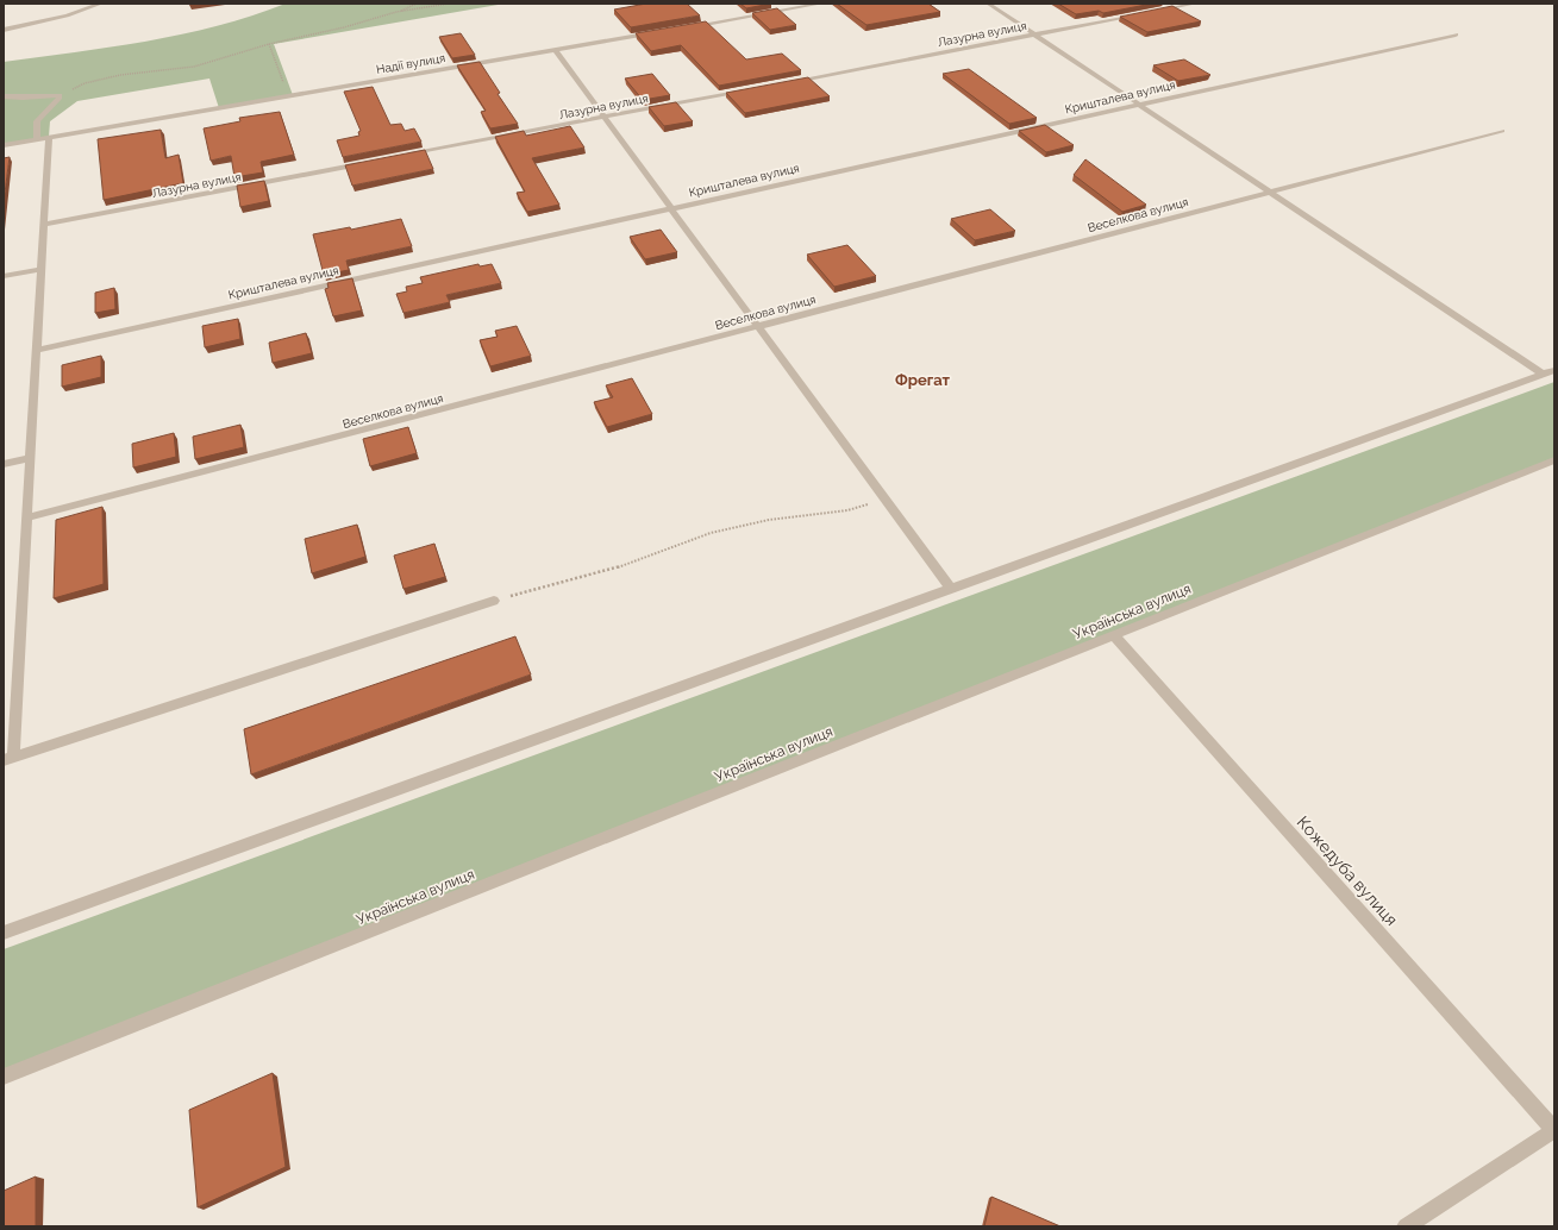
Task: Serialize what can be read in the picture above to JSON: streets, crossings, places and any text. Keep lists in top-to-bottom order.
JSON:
{
  "streets": {
    "street": [
      "Лазурна вулиця",
      "Надії вулиця",
      "Кришталева вулиця",
      "Веселкова вулиця",
      "Українська вулиця",
      "Кожедуба вулиця"
    ]
  },
  "crossings": [
    ["Українська вулиця", "Кожедуба вулиця"]
  ],
  "districts": ["Фрегат"]
}
